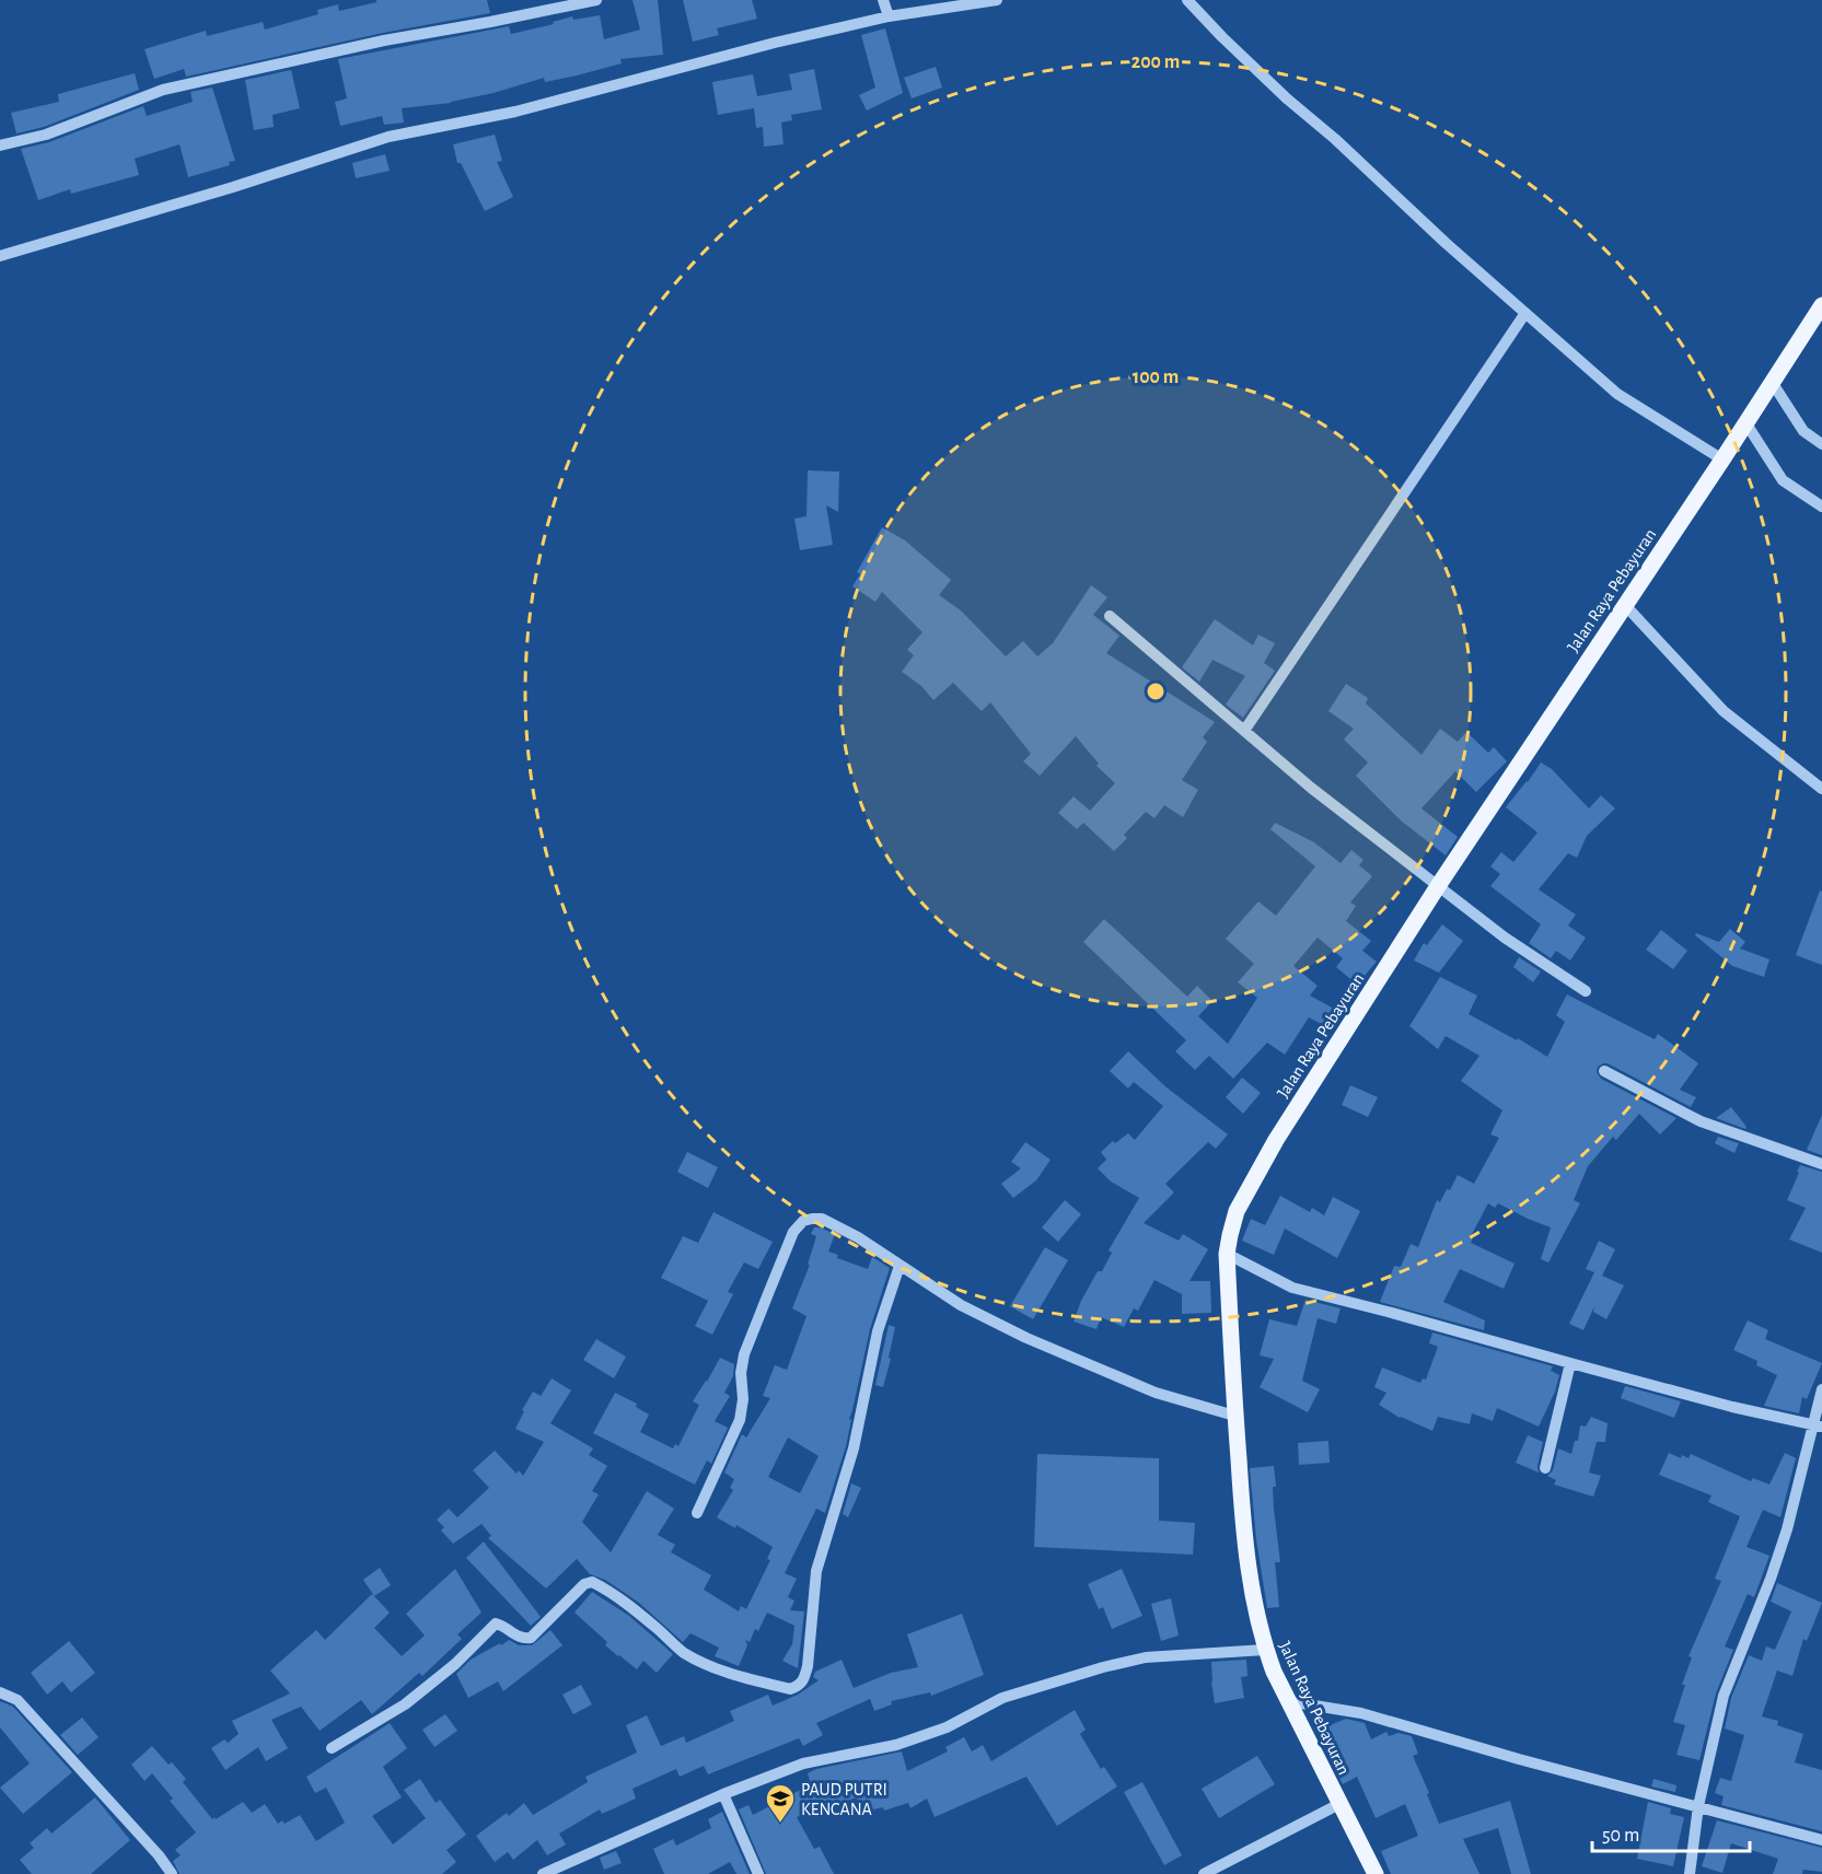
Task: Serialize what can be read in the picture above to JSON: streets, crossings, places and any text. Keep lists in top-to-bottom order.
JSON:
{
  "streets": {
    "main road": ["Jalan Raya Pebayuran"]
  },
  "places": {
    "school or university": ["PAUD PUTRI KENCANA"]
  },
  "scale_bar": "50 m",
  "rings": ["200 m", "100 m"]
}
